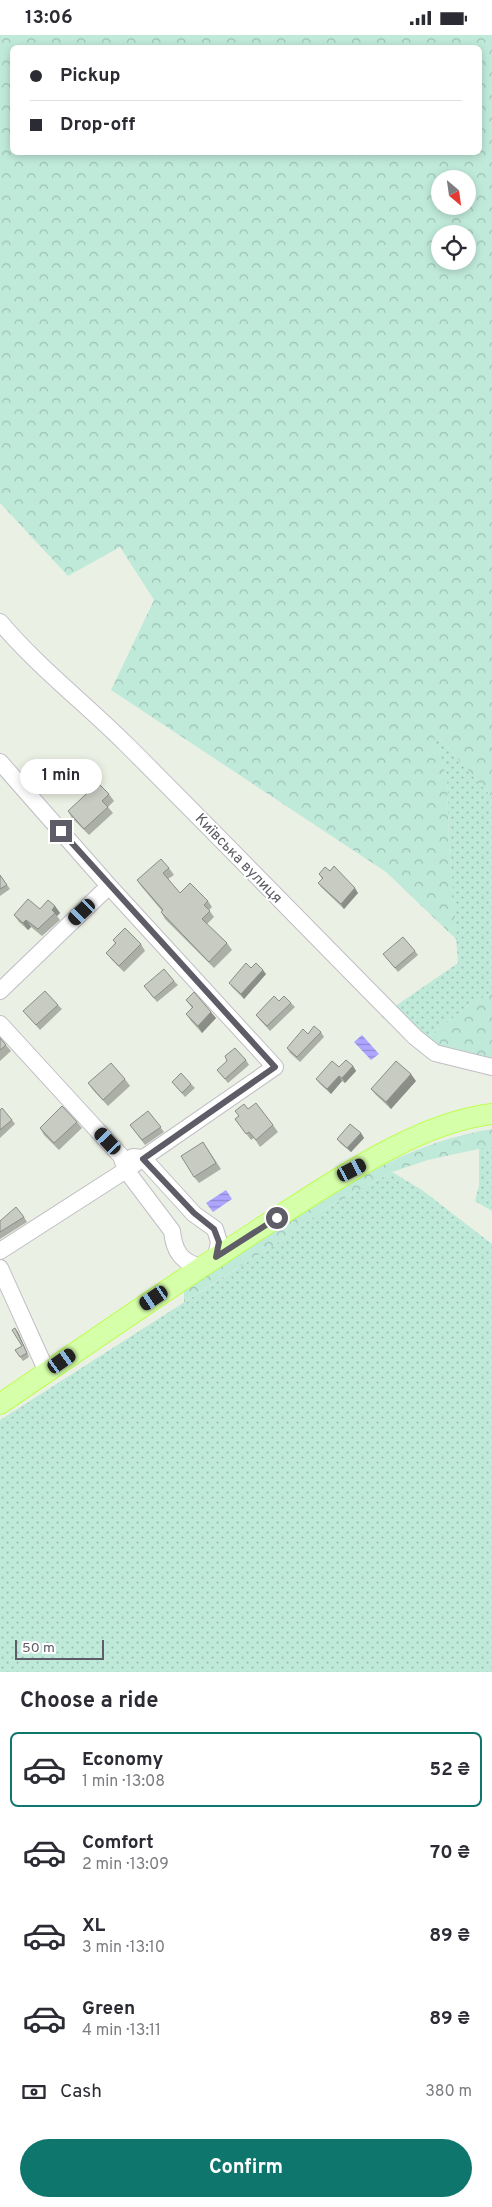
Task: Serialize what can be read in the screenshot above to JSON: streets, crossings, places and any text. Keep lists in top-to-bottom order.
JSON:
{
  "streets": {
    "street": ["Київська вулиця"]
  },
  "scale_bar": "50 m",
  "north": "bottom right",
  "page": {
    "status": "13:06",
    "banner": ["Pickup", "Drop-off"],
    "bubble": "1 min",
    "scale": "50 m",
    "heading": "Choose a ride",
    "list": [
      {
        "name": "Economy",
        "note": "1 min · 13:08",
        "value": "52 ₴"
      },
      {
        "name": "Comfort",
        "note": "2 min · 13:09",
        "value": "70 ₴"
      },
      {
        "name": "XL",
        "note": "3 min · 13:10",
        "value": "89 ₴"
      },
      {
        "name": "Green",
        "note": "4 min · 13:11",
        "value": "89 ₴"
      }
    ],
    "pay": ["Cash", "380 m"],
    "buttons": "Confirm"
  }
}
